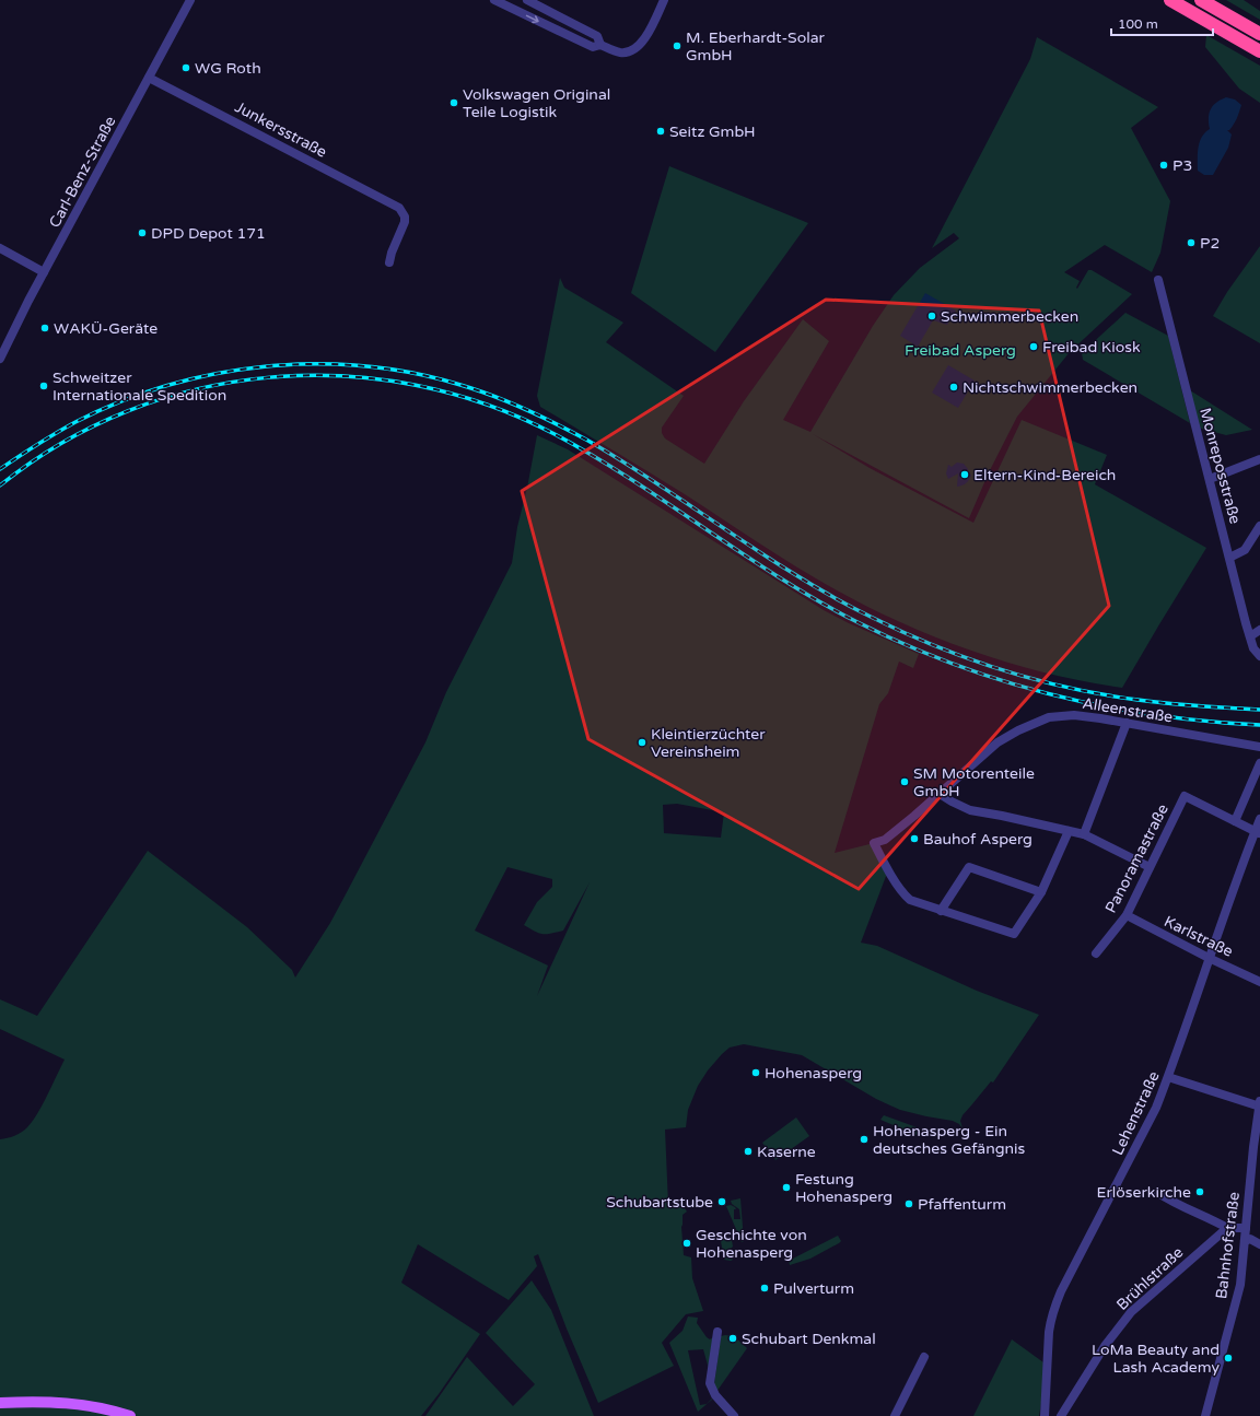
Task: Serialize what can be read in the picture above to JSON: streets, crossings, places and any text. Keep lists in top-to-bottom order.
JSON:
{
  "streets": {
    "street": [
      "Junkersstraße",
      "Carl-Benz-Straße",
      "Monreposstraße",
      "Alleenstraße",
      "Panoramastraße",
      "Karlstraße",
      "Lehenstraße",
      "Bahnhofstraße",
      "Brühlstraße"
    ]
  },
  "crossings": [
    ["Junkersstraße", "Carl-Benz-Straße"],
    ["Panoramastraße", "Karlstraße"],
    ["Karlstraße", "Lehenstraße"]
  ],
  "parks": ["Freibad Asperg"],
  "places": [
    "M. Eberhardt-Solar GmbH",
    "WG Roth",
    "Volkswagen Original Teile Logistik",
    "Seitz GmbH",
    "P3",
    "DPD Depot 171",
    "P2",
    "Schwimmerbecken",
    "WAKÜ-Geräte",
    "Freibad Kiosk",
    "Schweitzer Internationale Spedition",
    "Nichtschwimmerbecken",
    "Eltern-Kind-Bereich",
    "Kleintierzüchter Vereinsheim",
    "SM Motorenteile GmbH",
    "Bauhof Asperg",
    "Hohenasperg",
    "Hohenasperg - Ein deutsches Gefängnis",
    "Kaserne",
    "Festung Hohenasperg",
    "Erlöserkirche",
    "Schubartstube",
    "Pfaffenturm",
    "Geschichte von Hohenasperg",
    "Pulverturm",
    "Schubart Denkmal",
    "LoMa Beauty and Lash Academy"
  ],
  "scale_bar": "100 m"
}
